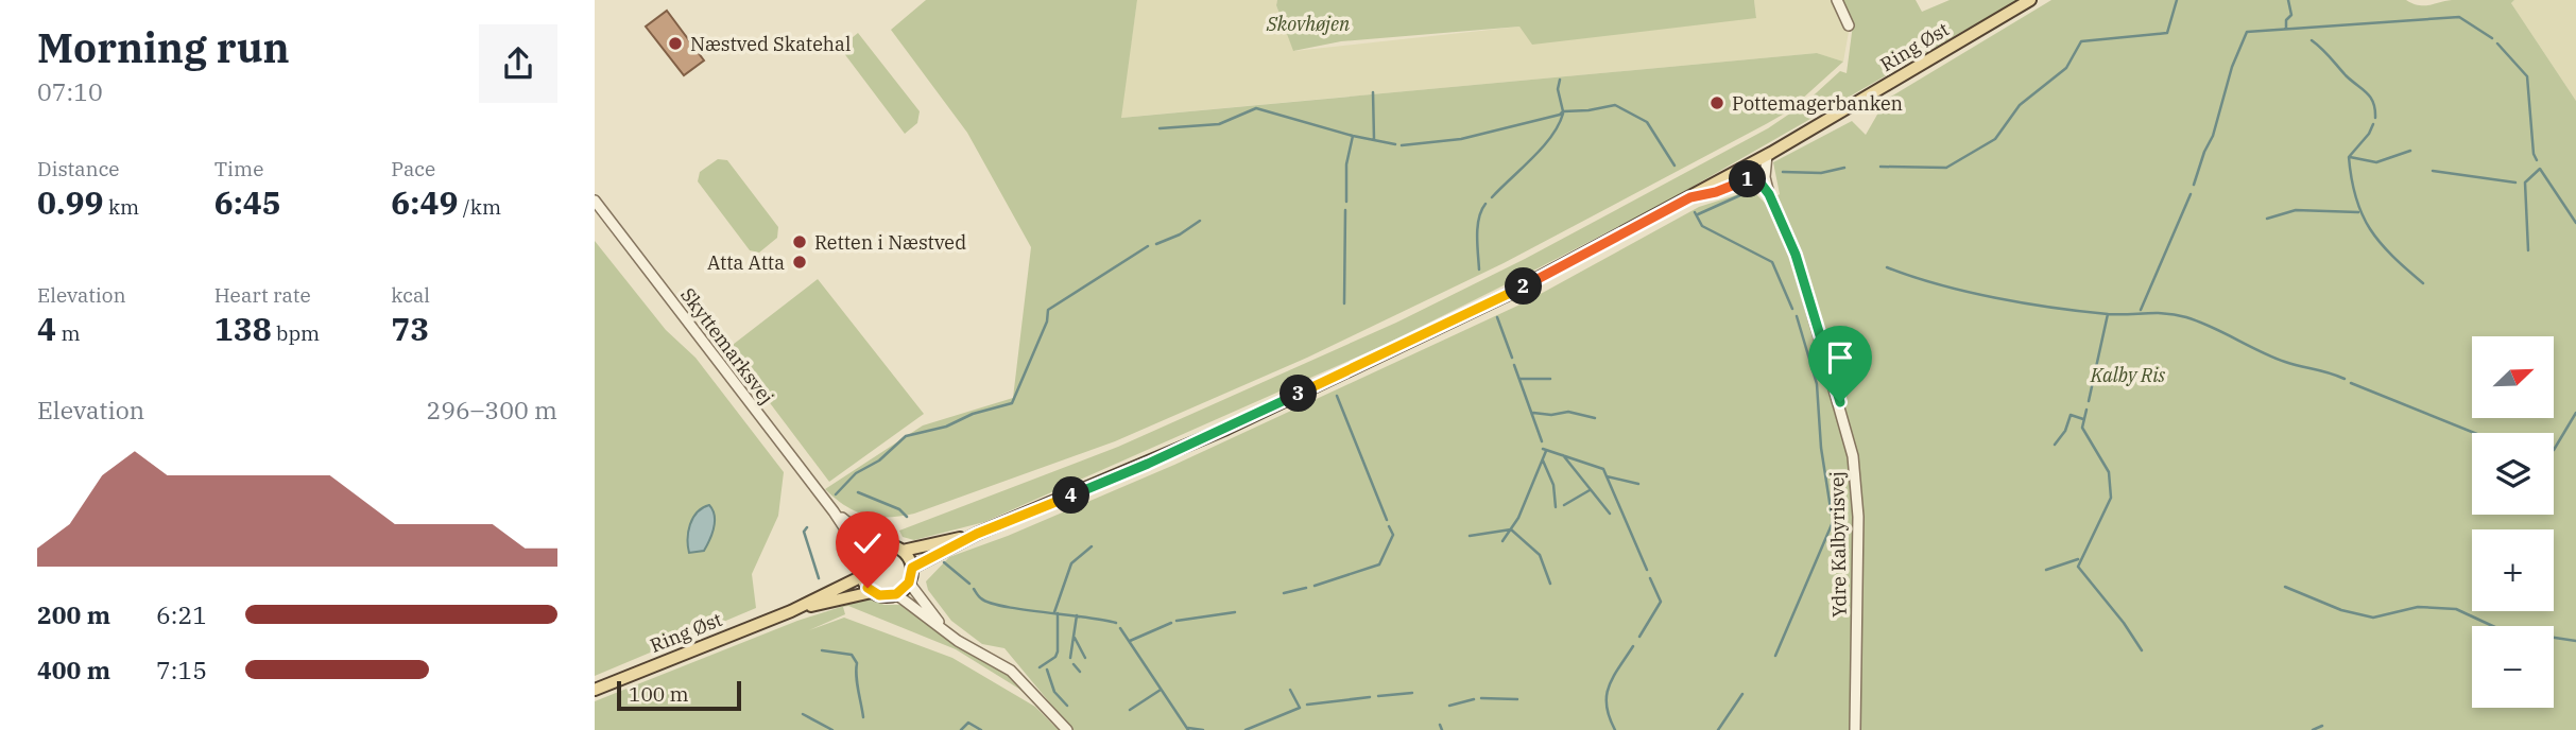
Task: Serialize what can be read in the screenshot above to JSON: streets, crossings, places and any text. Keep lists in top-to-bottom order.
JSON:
{
  "streets": {
    "main road": ["Ring Øst"],
    "street": ["Skyttemarksvej", "Ydre Kalbyrisvej"]
  },
  "crossings": [
    ["Ring Øst", "Skyttemarksvej"],
    ["Ring Øst", "Ydre Kalbyrisvej"]
  ],
  "parks": ["Skovhøjen", "Kalby Ris"],
  "places": [
    "Næstved Skatehal",
    "Pottemagerbanken",
    "Retten i Næstved",
    "Atta Atta"
  ],
  "scale_bar": "100 m",
  "north": "top right",
  "page": {
    "heading": ["Morning run", "07:10"],
    "stats": [
      ["Distance", "0.99 km"],
      ["Time", "6:45"],
      ["Pace", "6:49 /km"],
      ["Elevation", "4 m"],
      ["Heart rate", "138 bpm"],
      ["kcal", "73"]
    ],
    "pins": [
      "1",
      "2",
      "3",
      "4"
    ],
    "map_buttons": ["+", "−"],
    "chart": ["Elevation", "296–300 m"],
    "list": [
      {
        "name": "200 m",
        "note": "6:21"
      },
      {
        "name": "400 m",
        "note": "7:15"
      }
    ],
    "scale": "100 m"
  }
}
